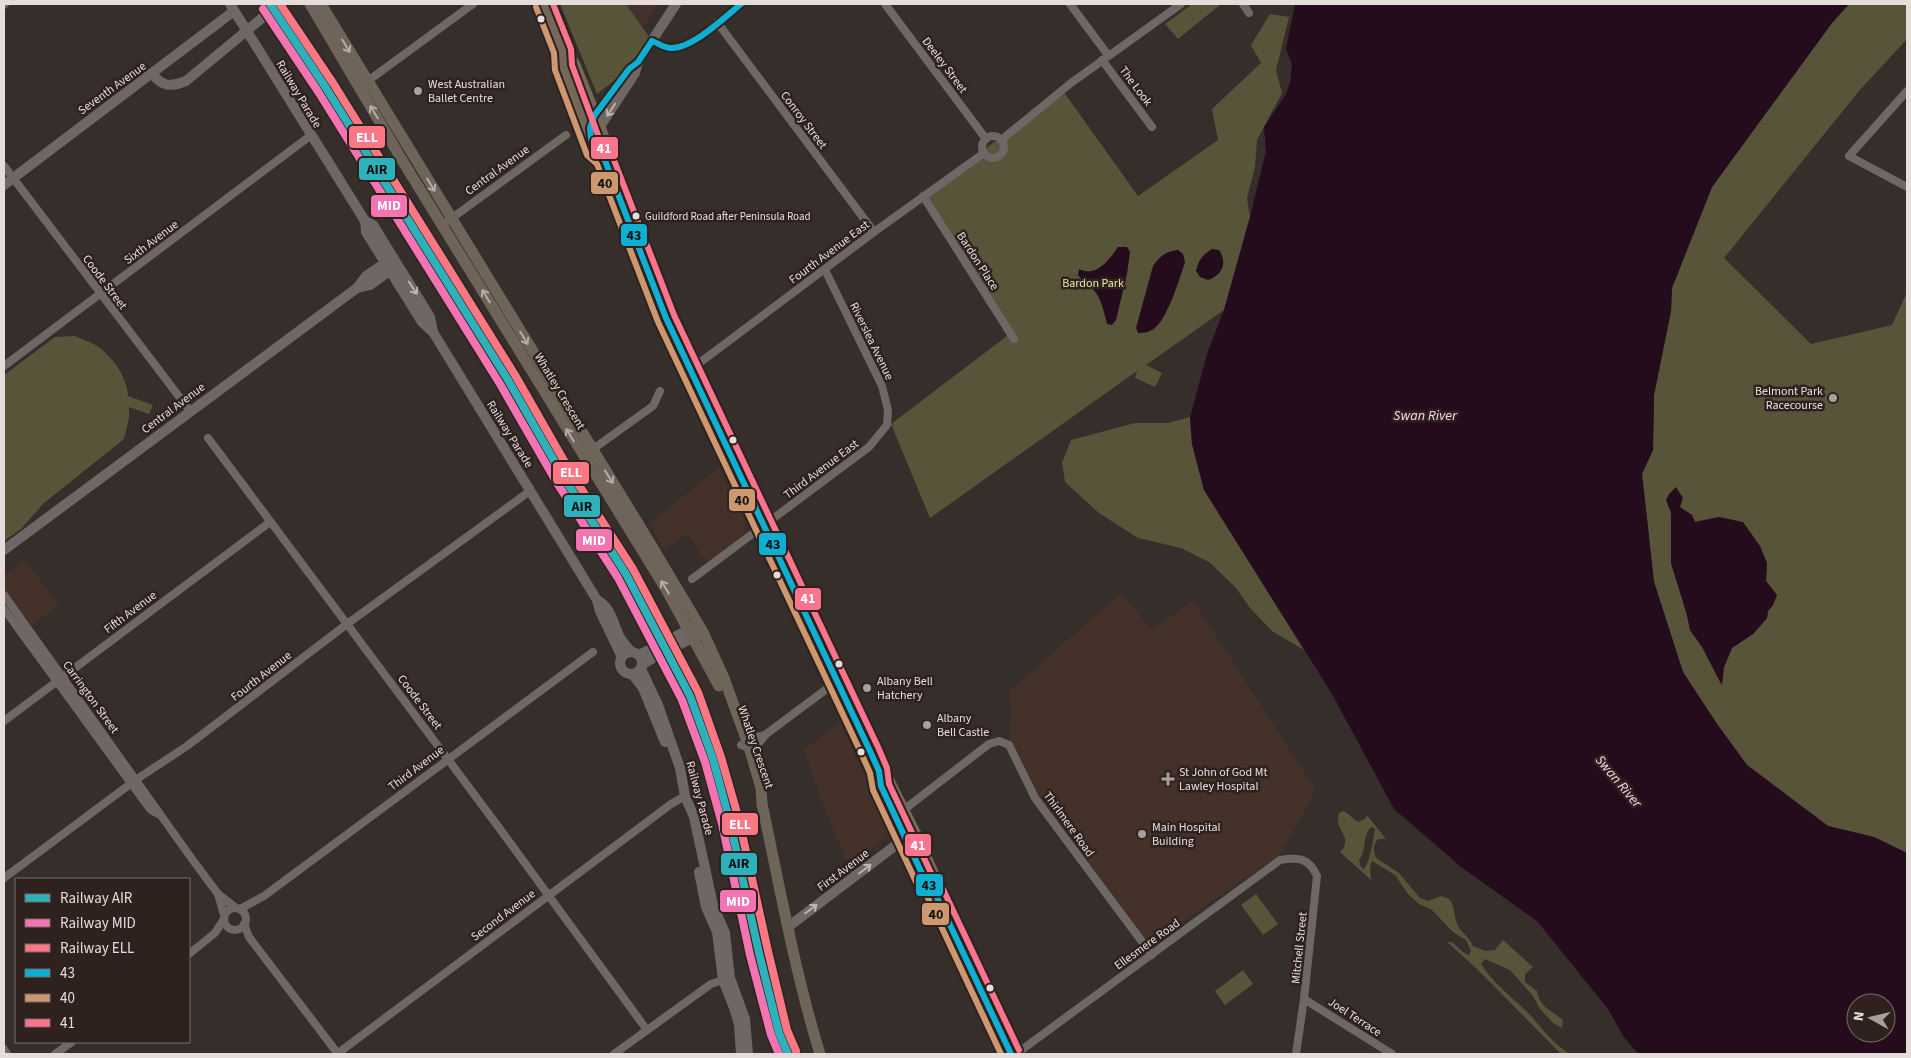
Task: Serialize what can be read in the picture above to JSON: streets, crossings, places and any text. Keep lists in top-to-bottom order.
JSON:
{
  "streets": {
    "main road": [
      "Seventh Avenue",
      "Railway Parade",
      "Central Avenue",
      "Whatley Crescent",
      "First Avenue"
    ],
    "street": [
      "Deeley Street",
      "The Look",
      "Conroy Street",
      "Sixth Avenue",
      "Fourth Avenue East",
      "Bardon Place",
      "Coode Street",
      "Riverslea Avenue",
      "Third Avenue East",
      "Fifth Avenue",
      "Fourth Avenue",
      "Carrington Street",
      "Third Avenue",
      "Thirlmere Road",
      "Second Avenue",
      "Ellesmere Road",
      "Mitchell Street",
      "Joel Terrace"
    ]
  },
  "crossings": [
    ["Deeley Street", "Fourth Avenue East"],
    ["Seventh Avenue", "Railway Parade"],
    ["Seventh Avenue", "Coode Street"],
    ["Railway Parade", "Central Avenue"],
    ["Railway Parade", "Sixth Avenue"],
    ["Railway Parade", "Fourth Avenue"],
    ["Railway Parade", "Second Avenue"],
    ["Conroy Street", "Fourth Avenue East"],
    ["Central Avenue", "Coode Street"],
    ["Central Avenue", "Whatley Crescent"],
    ["Sixth Avenue", "Coode Street"],
    ["Fourth Avenue East", "Bardon Place"],
    ["Fourth Avenue East", "Riverslea Avenue"],
    ["Coode Street", "Fifth Avenue"],
    ["Coode Street", "Fourth Avenue"],
    ["Coode Street", "Third Avenue"],
    ["Coode Street", "Second Avenue"],
    ["Riverslea Avenue", "Third Avenue East"],
    ["Whatley Crescent", "First Avenue"],
    ["Fifth Avenue", "Carrington Street"],
    ["Fourth Avenue", "Carrington Street"],
    ["Carrington Street", "Third Avenue"],
    ["Carrington Street", "Second Avenue"],
    ["Thirlmere Road", "Ellesmere Road"],
    ["Ellesmere Road", "Mitchell Street"],
    ["Mitchell Street", "Joel Terrace"]
  ],
  "one_way": ["First Avenue"],
  "water": ["Swan River"],
  "parks": ["Bardon Park"],
  "places": {
    "other": [
      "West Australian Ballet Centre",
      "Guildford Road after Peninsula Road",
      "Belmont Park Racecourse",
      "Albany Bell Hatchery",
      "Albany Bell Castle",
      "Main Hospital Building"
    ],
    "health": ["St John of God Mt Lawley Hospital"]
  },
  "lines": [
    "rail line AIR",
    "rail line ELL",
    "transit line 43",
    "transit line 41",
    "transit line 40",
    "rail line MID"
  ],
  "legend": [
    "Railway AIR",
    "Railway MID",
    "Railway ELL",
    "43",
    "40",
    "41"
  ],
  "north": "left"
}
